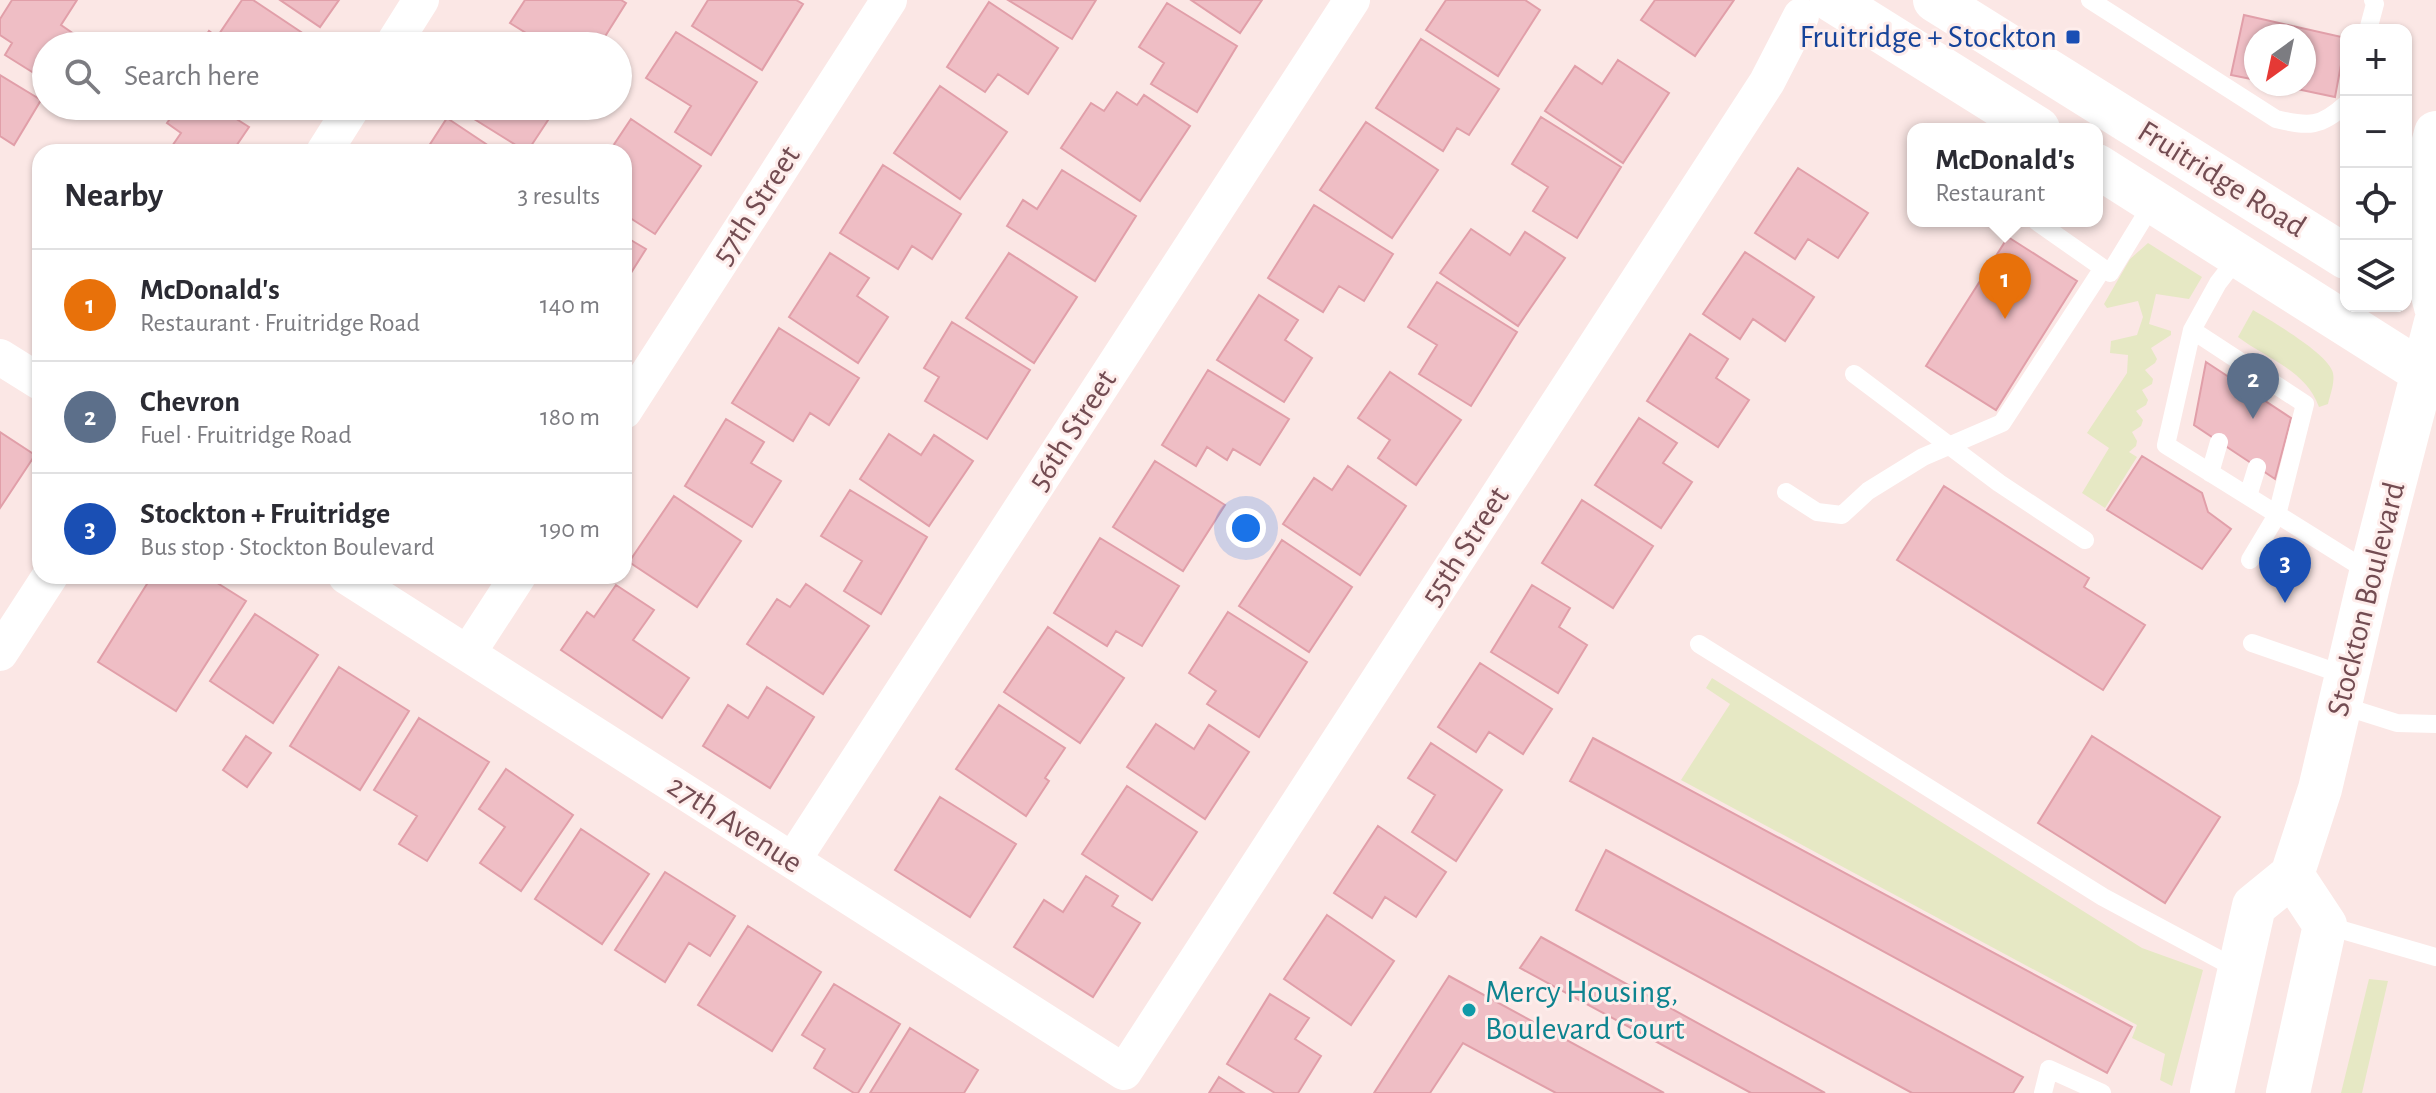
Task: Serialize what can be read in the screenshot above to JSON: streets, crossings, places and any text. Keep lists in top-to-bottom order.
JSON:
{
  "streets": {
    "main road": ["Fruitridge Road", "Stockton Boulevard"],
    "street": [
      "57th Street",
      "56th Street",
      "55th Street",
      "27th Avenue"
    ]
  },
  "crossings": [
    ["Fruitridge Road", "Stockton Boulevard"],
    ["56th Street", "27th Avenue"],
    ["55th Street", "27th Avenue"]
  ],
  "places": {
    "transit": ["Fruitridge + Stockton"],
    "other": ["Mercy Housing, Boulevard Court"]
  },
  "north": "bottom left",
  "page": {
    "map_buttons": ["+", "−"],
    "search": "Search here",
    "popup": ["McDonald's", "Restaurant"],
    "heading": ["Nearby", "3 results"],
    "list": [
      {
        "mark": "1",
        "name": "McDonald's",
        "note": "Restaurant · Fruitridge Road",
        "value": "140 m"
      },
      {
        "mark": "2",
        "name": "Chevron",
        "note": "Fuel · Fruitridge Road",
        "value": "180 m"
      },
      {
        "mark": "3",
        "name": "Stockton + Fruitridge",
        "note": "Bus stop · Stockton Boulevard",
        "value": "190 m"
      }
    ],
    "pins": ["1", "2", "3"]
  }
}
